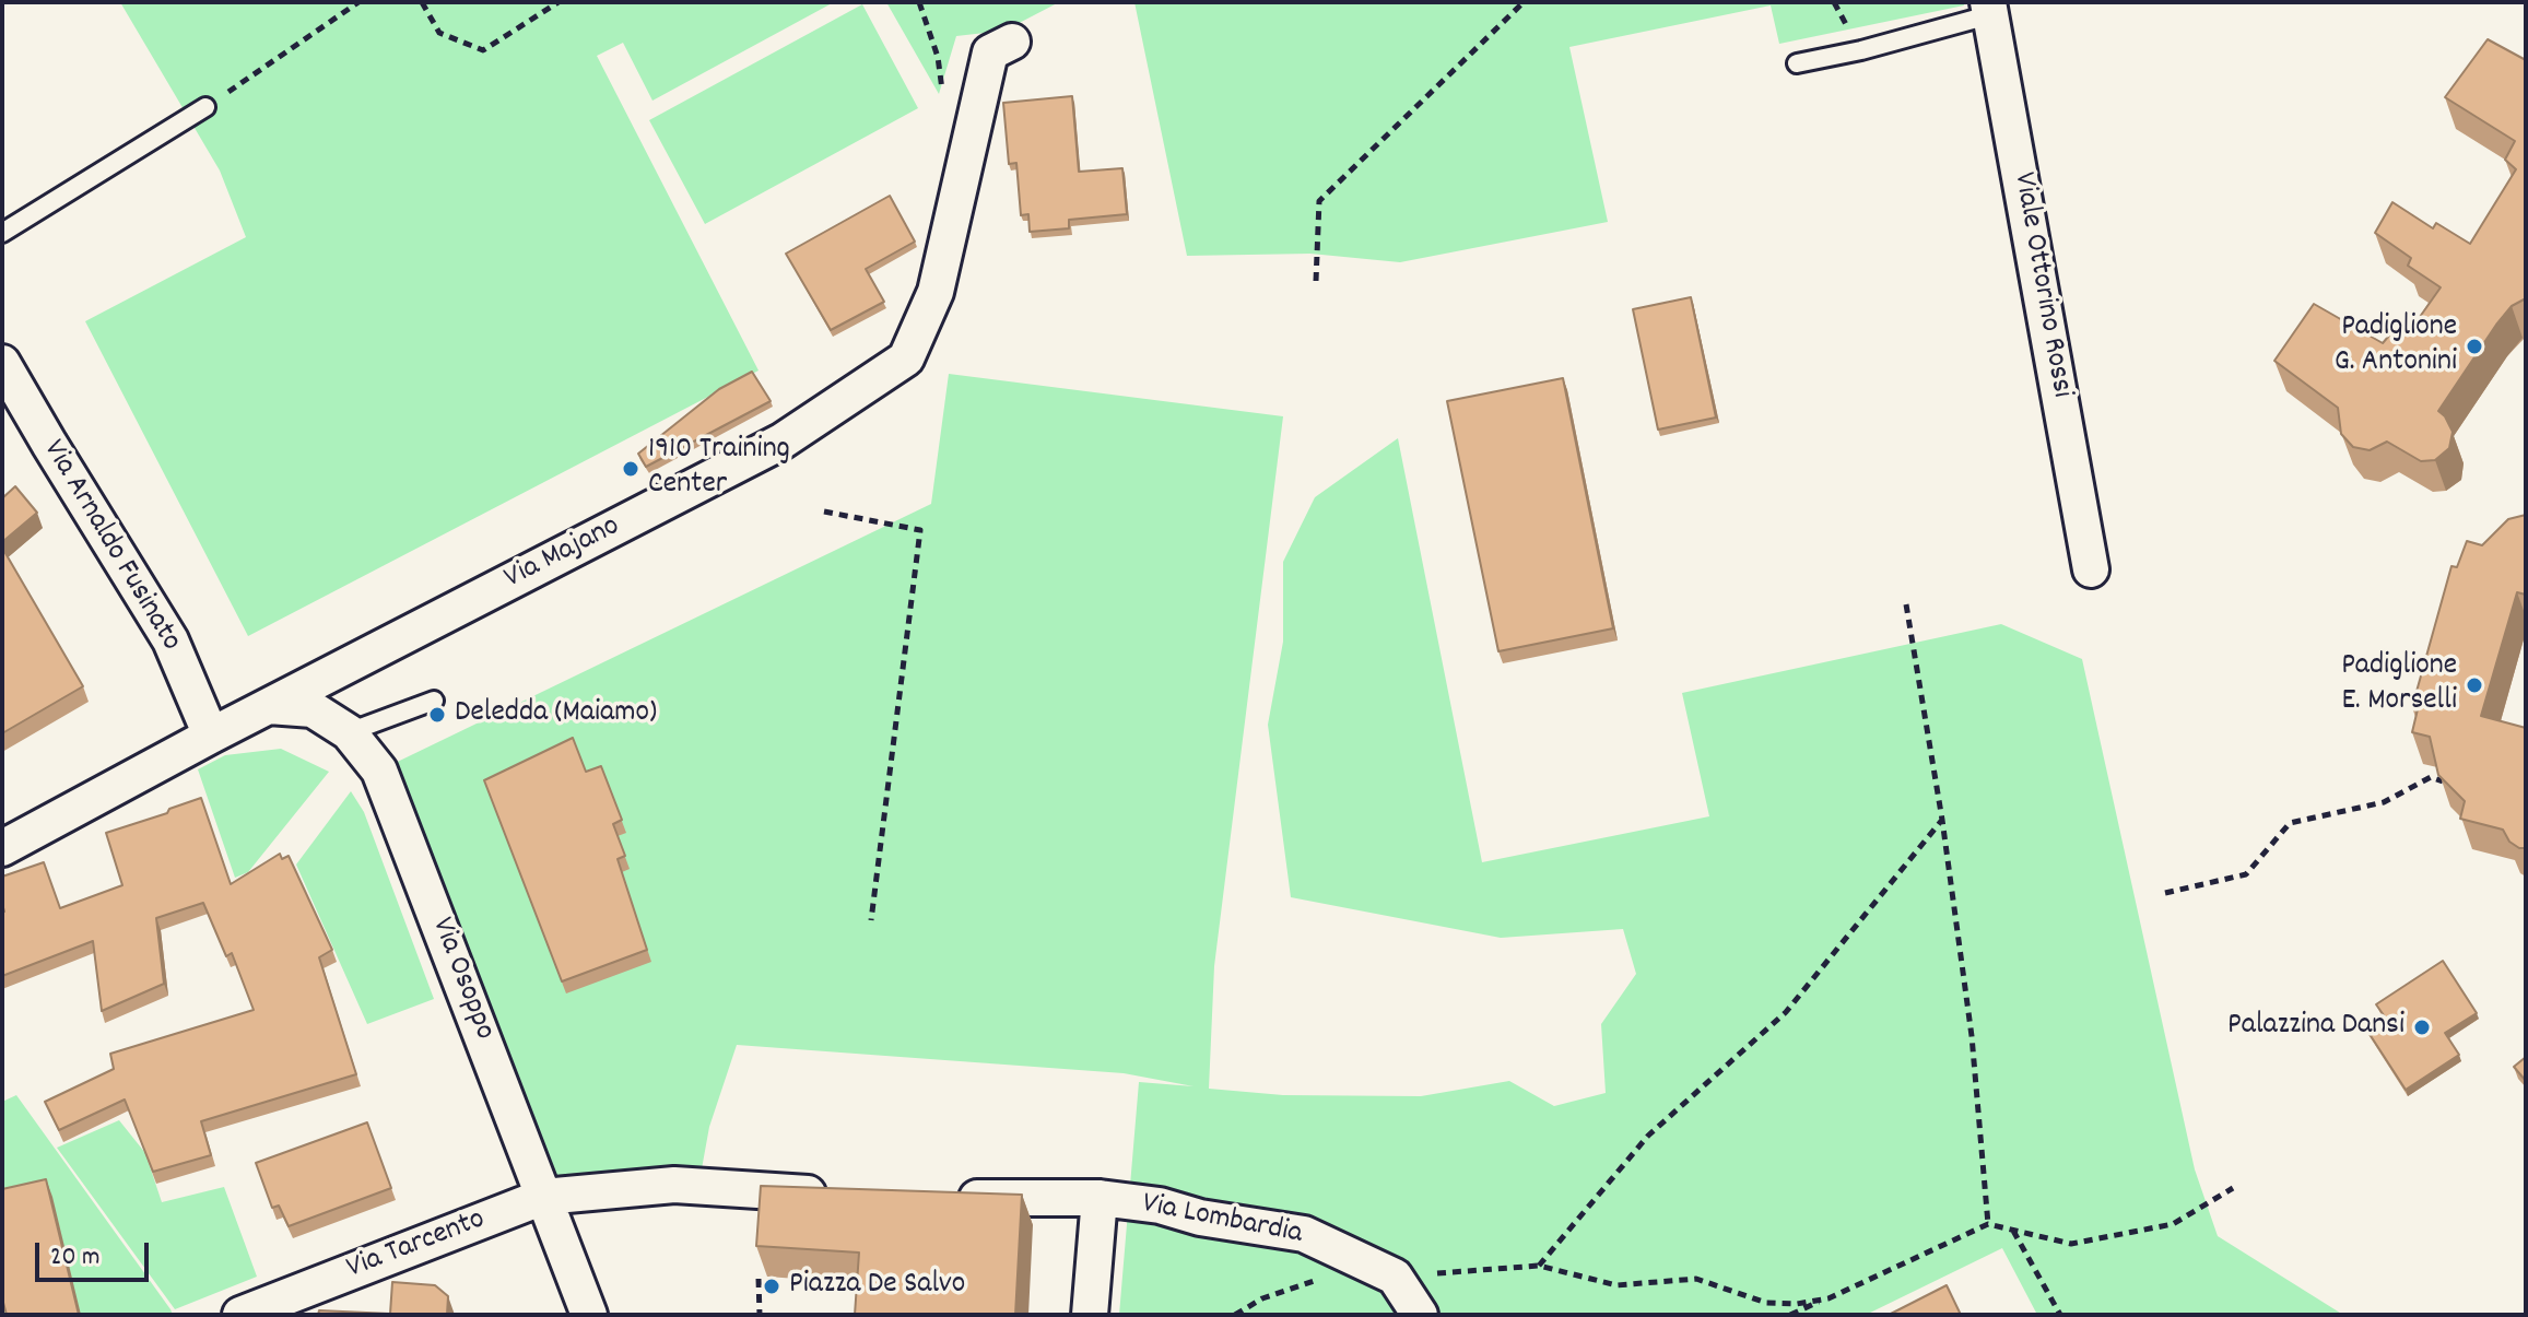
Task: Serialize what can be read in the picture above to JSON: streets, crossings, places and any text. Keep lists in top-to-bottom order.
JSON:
{
  "streets": {
    "street": [
      "Viale Ottorino Rossi",
      "Via Arnaldo Fusinato",
      "Via Majano",
      "Via Osoppo",
      "Via Lombardia",
      "Via Tarcento"
    ]
  },
  "crossings": [
    ["Via Arnaldo Fusinato", "Via Majano"],
    ["Via Majano", "Via Osoppo"],
    ["Via Osoppo", "Via Tarcento"]
  ],
  "places": [
    "Padiglione G. Antonini",
    "1910 Training Center",
    "Padiglione E. Morselli",
    "Deledda (Maiamo)",
    "Palazzina Dansi",
    "Piazza De Salvo"
  ],
  "scale_bar": "20 m"
}
